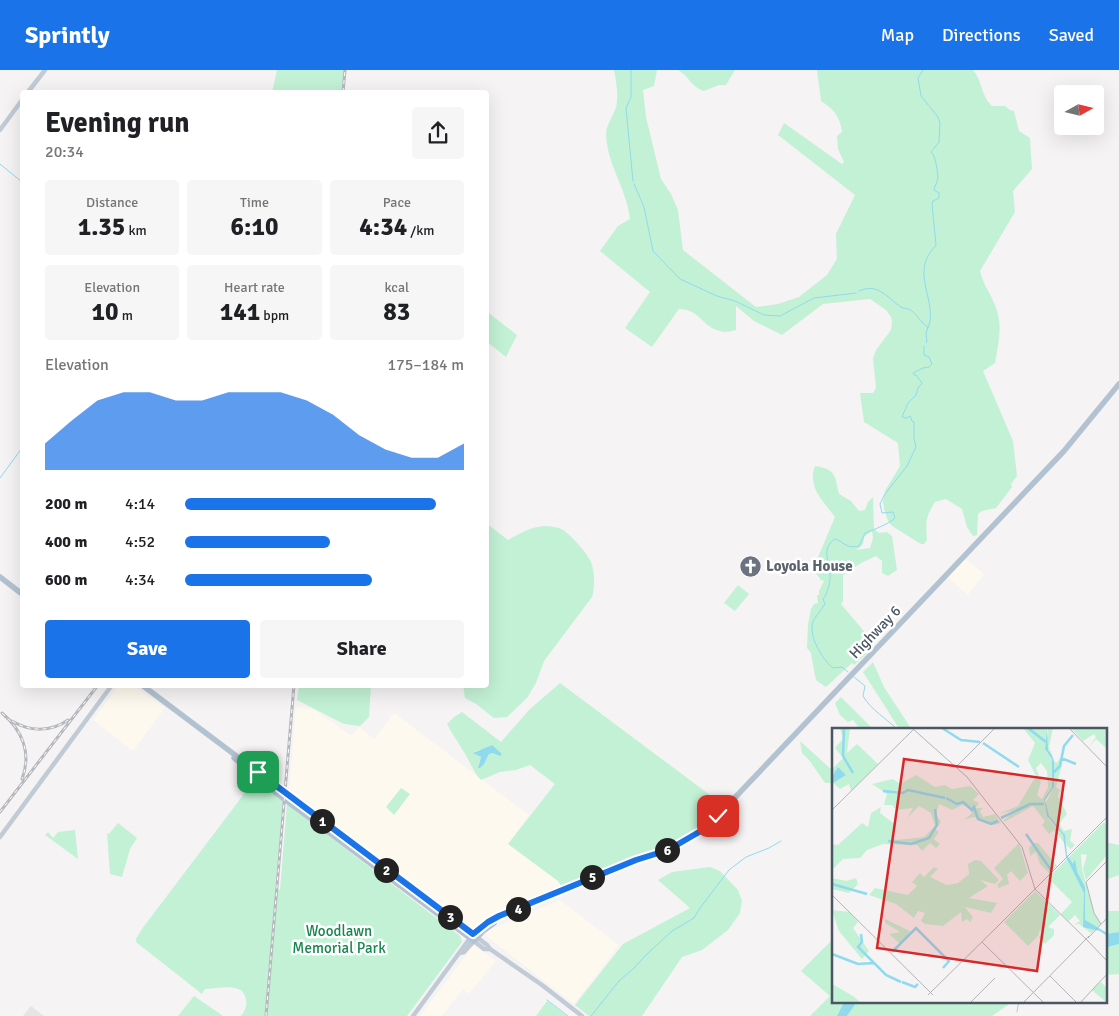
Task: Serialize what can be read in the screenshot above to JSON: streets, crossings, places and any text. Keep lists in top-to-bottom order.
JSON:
{
  "streets": {
    "main road": ["Highway 6"]
  },
  "parks": ["Woodlawn Memorial Park"],
  "places": {
    "church": ["Loyola House"]
  },
  "north": "right",
  "page": {
    "header": "Sprintly",
    "nav": ["Map", "Directions", "Saved"],
    "heading": ["Evening run", "20:34"],
    "stats": [
      ["Distance", "1.35 km"],
      ["Time", "6:10"],
      ["Pace", "4:34 /km"],
      ["Elevation", "10 m"],
      ["Heart rate", "141 bpm"],
      ["kcal", "83"]
    ],
    "chart": ["Elevation", "175–184 m"],
    "list": [
      {
        "name": "200 m",
        "note": "4:14"
      },
      {
        "name": "400 m",
        "note": "4:52"
      },
      {
        "name": "600 m",
        "note": "4:34"
      }
    ],
    "buttons": ["Save", "Share"],
    "pins": [
      "1",
      "6",
      "2",
      "5",
      "4",
      "3"
    ]
  }
}
